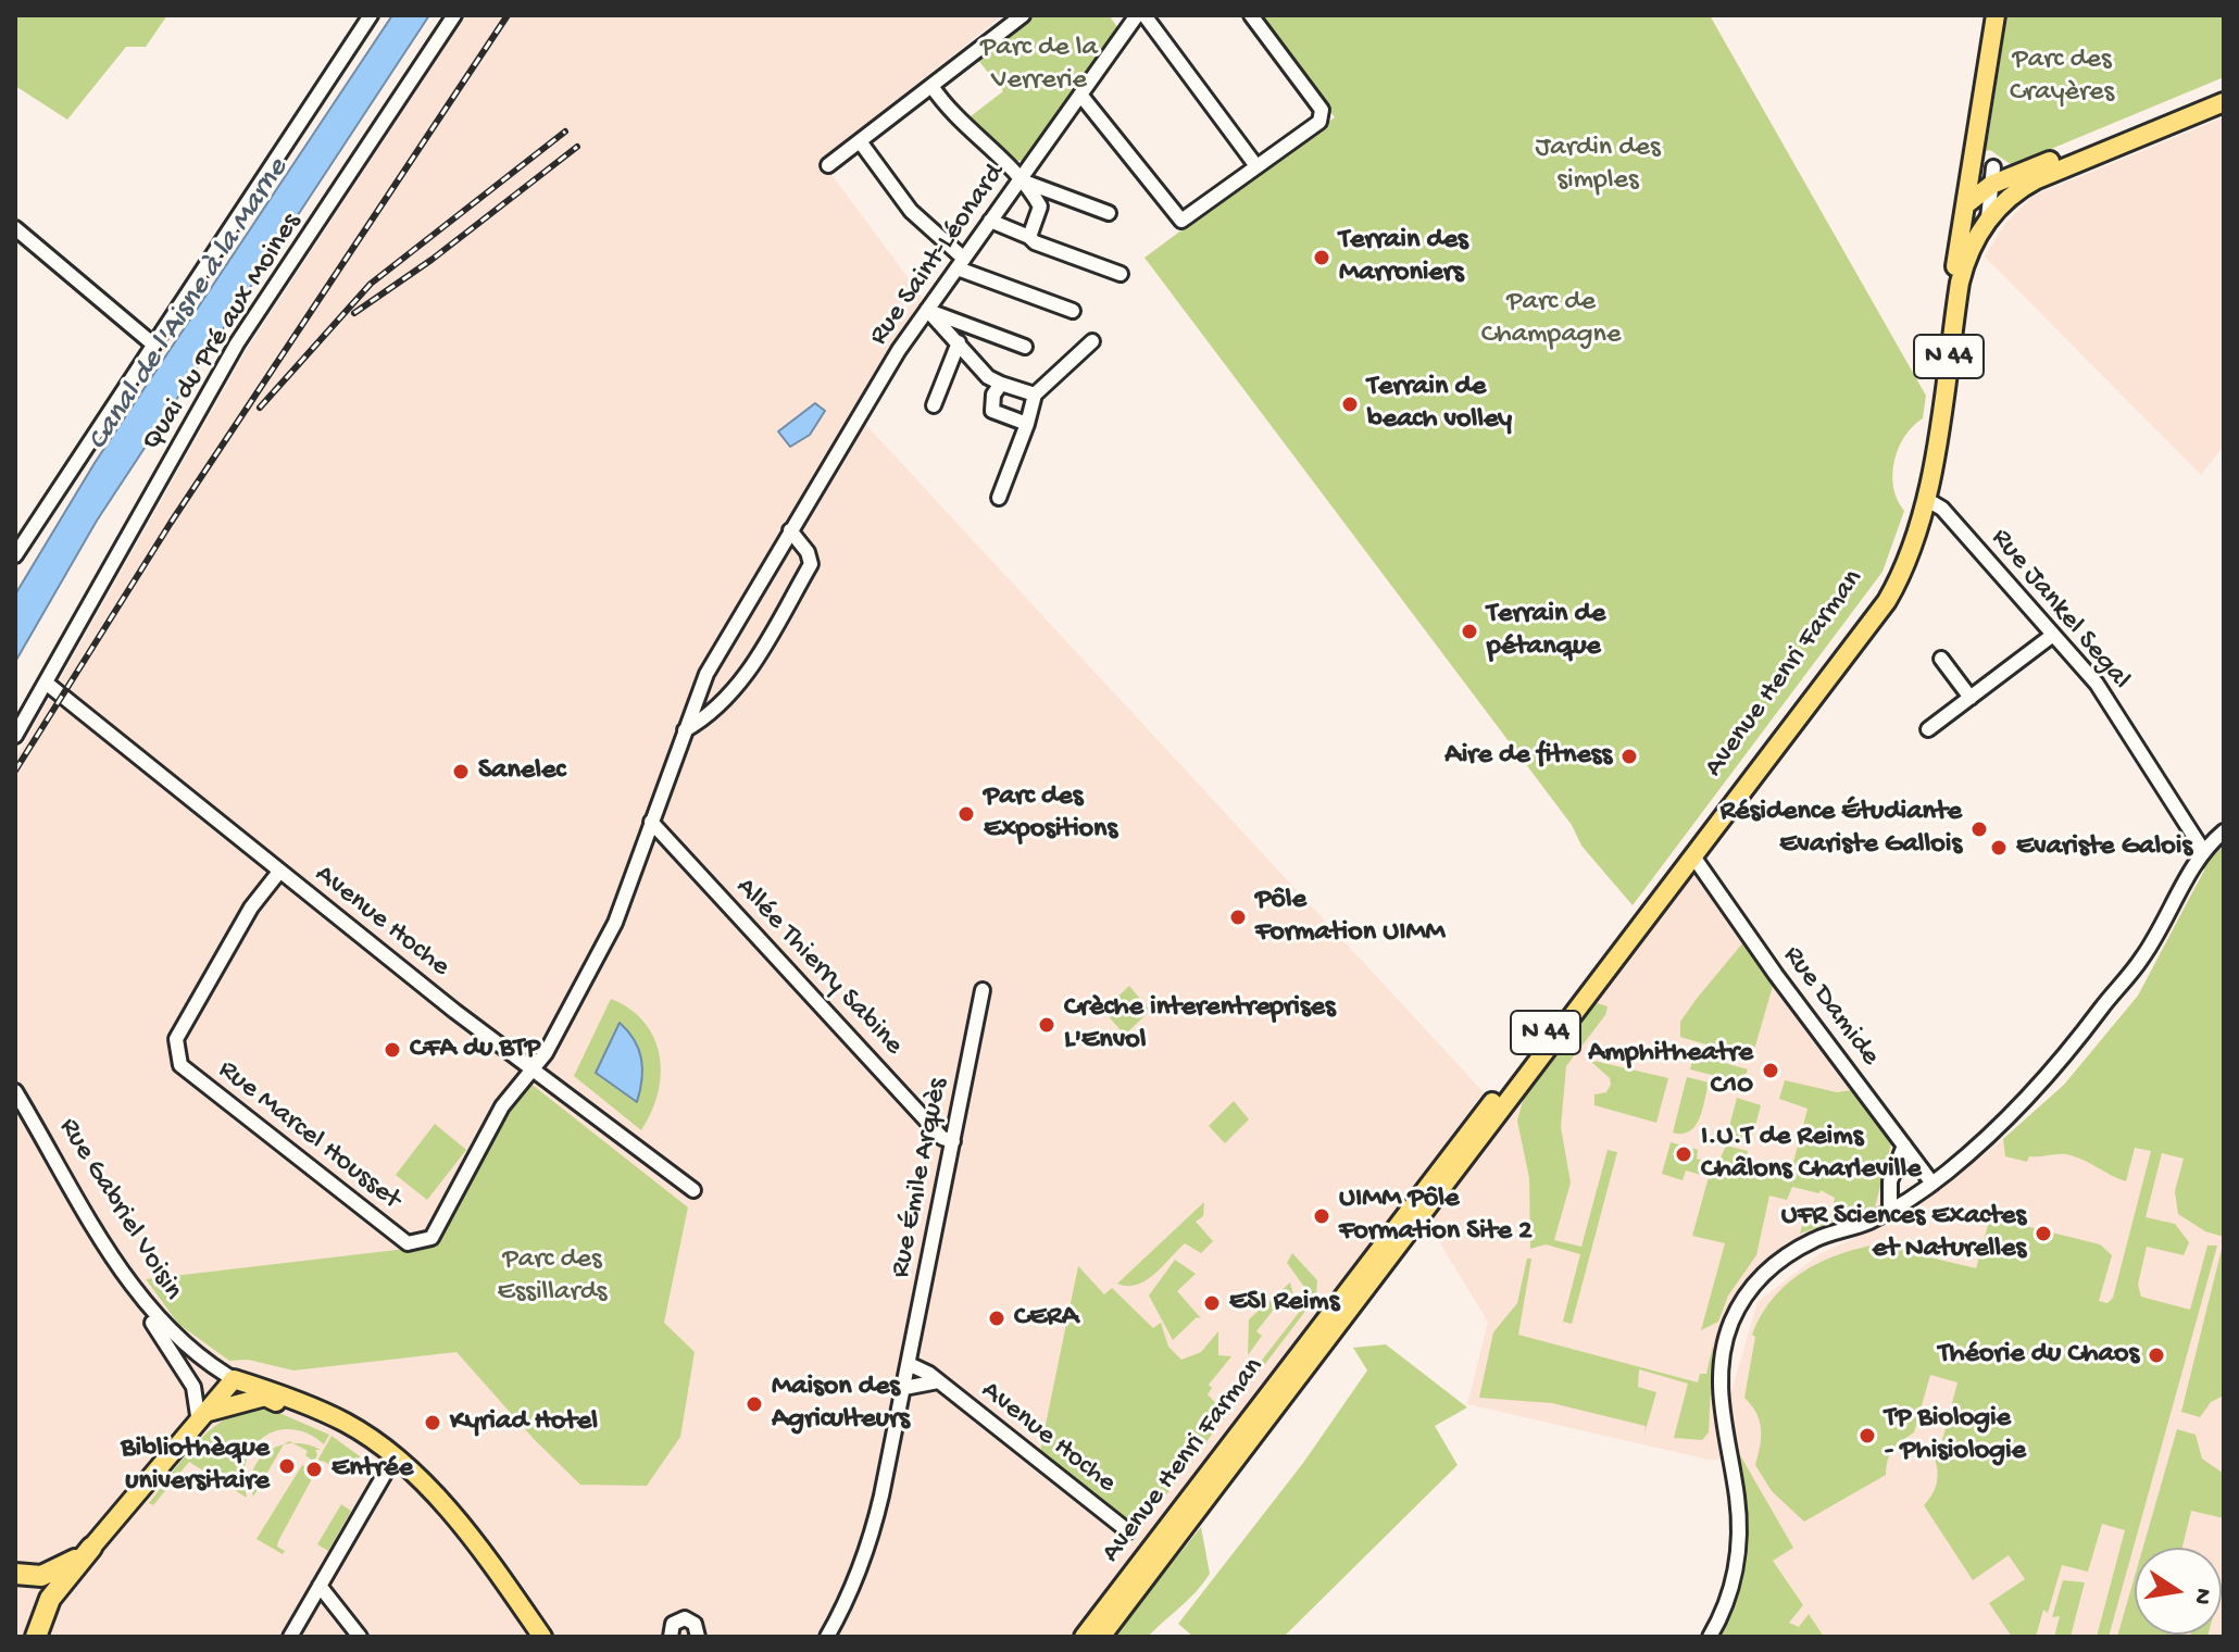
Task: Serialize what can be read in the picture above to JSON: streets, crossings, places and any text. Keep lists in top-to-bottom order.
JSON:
{
  "streets": {
    "main road": ["N 44", "Avenue Henri Farman", "Rue Gabriel Voisin"],
    "street": [
      "Rue Saint-Léonard",
      "Quai du Pré aux Moines",
      "Rue Jankel Segal",
      "Avenue Hoche",
      "Allée Thierry Sabine",
      "Rue Damide",
      "Rue Marcel Housset",
      "Rue Émile Arquès"
    ]
  },
  "crossings": [
    ["Rue Saint-Léonard", "Avenue Hoche"],
    ["Rue Saint-Léonard", "Allée Thierry Sabine"],
    ["Rue Saint-Léonard", "Rue Marcel Housset"],
    ["Quai du Pré aux Moines", "Avenue Hoche"],
    ["N 44", "Rue Jankel Segal"],
    ["N 44", "Avenue Henri Farman"],
    ["Rue Jankel Segal", "Avenue Henri Farman"],
    ["Avenue Henri Farman", "Rue Damide"],
    ["Avenue Hoche", "Rue Marcel Housset"],
    ["Avenue Hoche", "Rue Émile Arquès"],
    ["Allée Thierry Sabine", "Rue Émile Arquès"]
  ],
  "water": ["Canal de l'Aisne à la Marne"],
  "parks": [
    "Parc de la Verrerie",
    "Parc des Crayères",
    "Jardin des simples",
    "Parc de Champagne",
    "Parc des Essillards"
  ],
  "places": [
    "Terrain des Marroniers",
    "Terrain de beach volley",
    "Terrain de pétanque",
    "Aire de fitness",
    "Sanelec",
    "Parc des Expositions",
    "Résidence Étudiante Evariste Gallois",
    "Evariste Galois",
    "Pôle Formation UIMM",
    "Crèche interentreprises L'Envol",
    "CFA du BTP",
    "Amphitheatre C10",
    "I.U.T de Reims Châlons Charleville",
    "UIMM Pôle Formation Site 2",
    "UFR Sciences Exactes et Naturelles",
    "ESI Reims",
    "CERA",
    "Théorie du Chaos",
    "Maison des Agriculteurs",
    "Kyriad Hotel",
    "TP Biologie - Phisiologie",
    "Bibliothèque universitaire",
    "Entrée"
  ],
  "north": "right"
}
